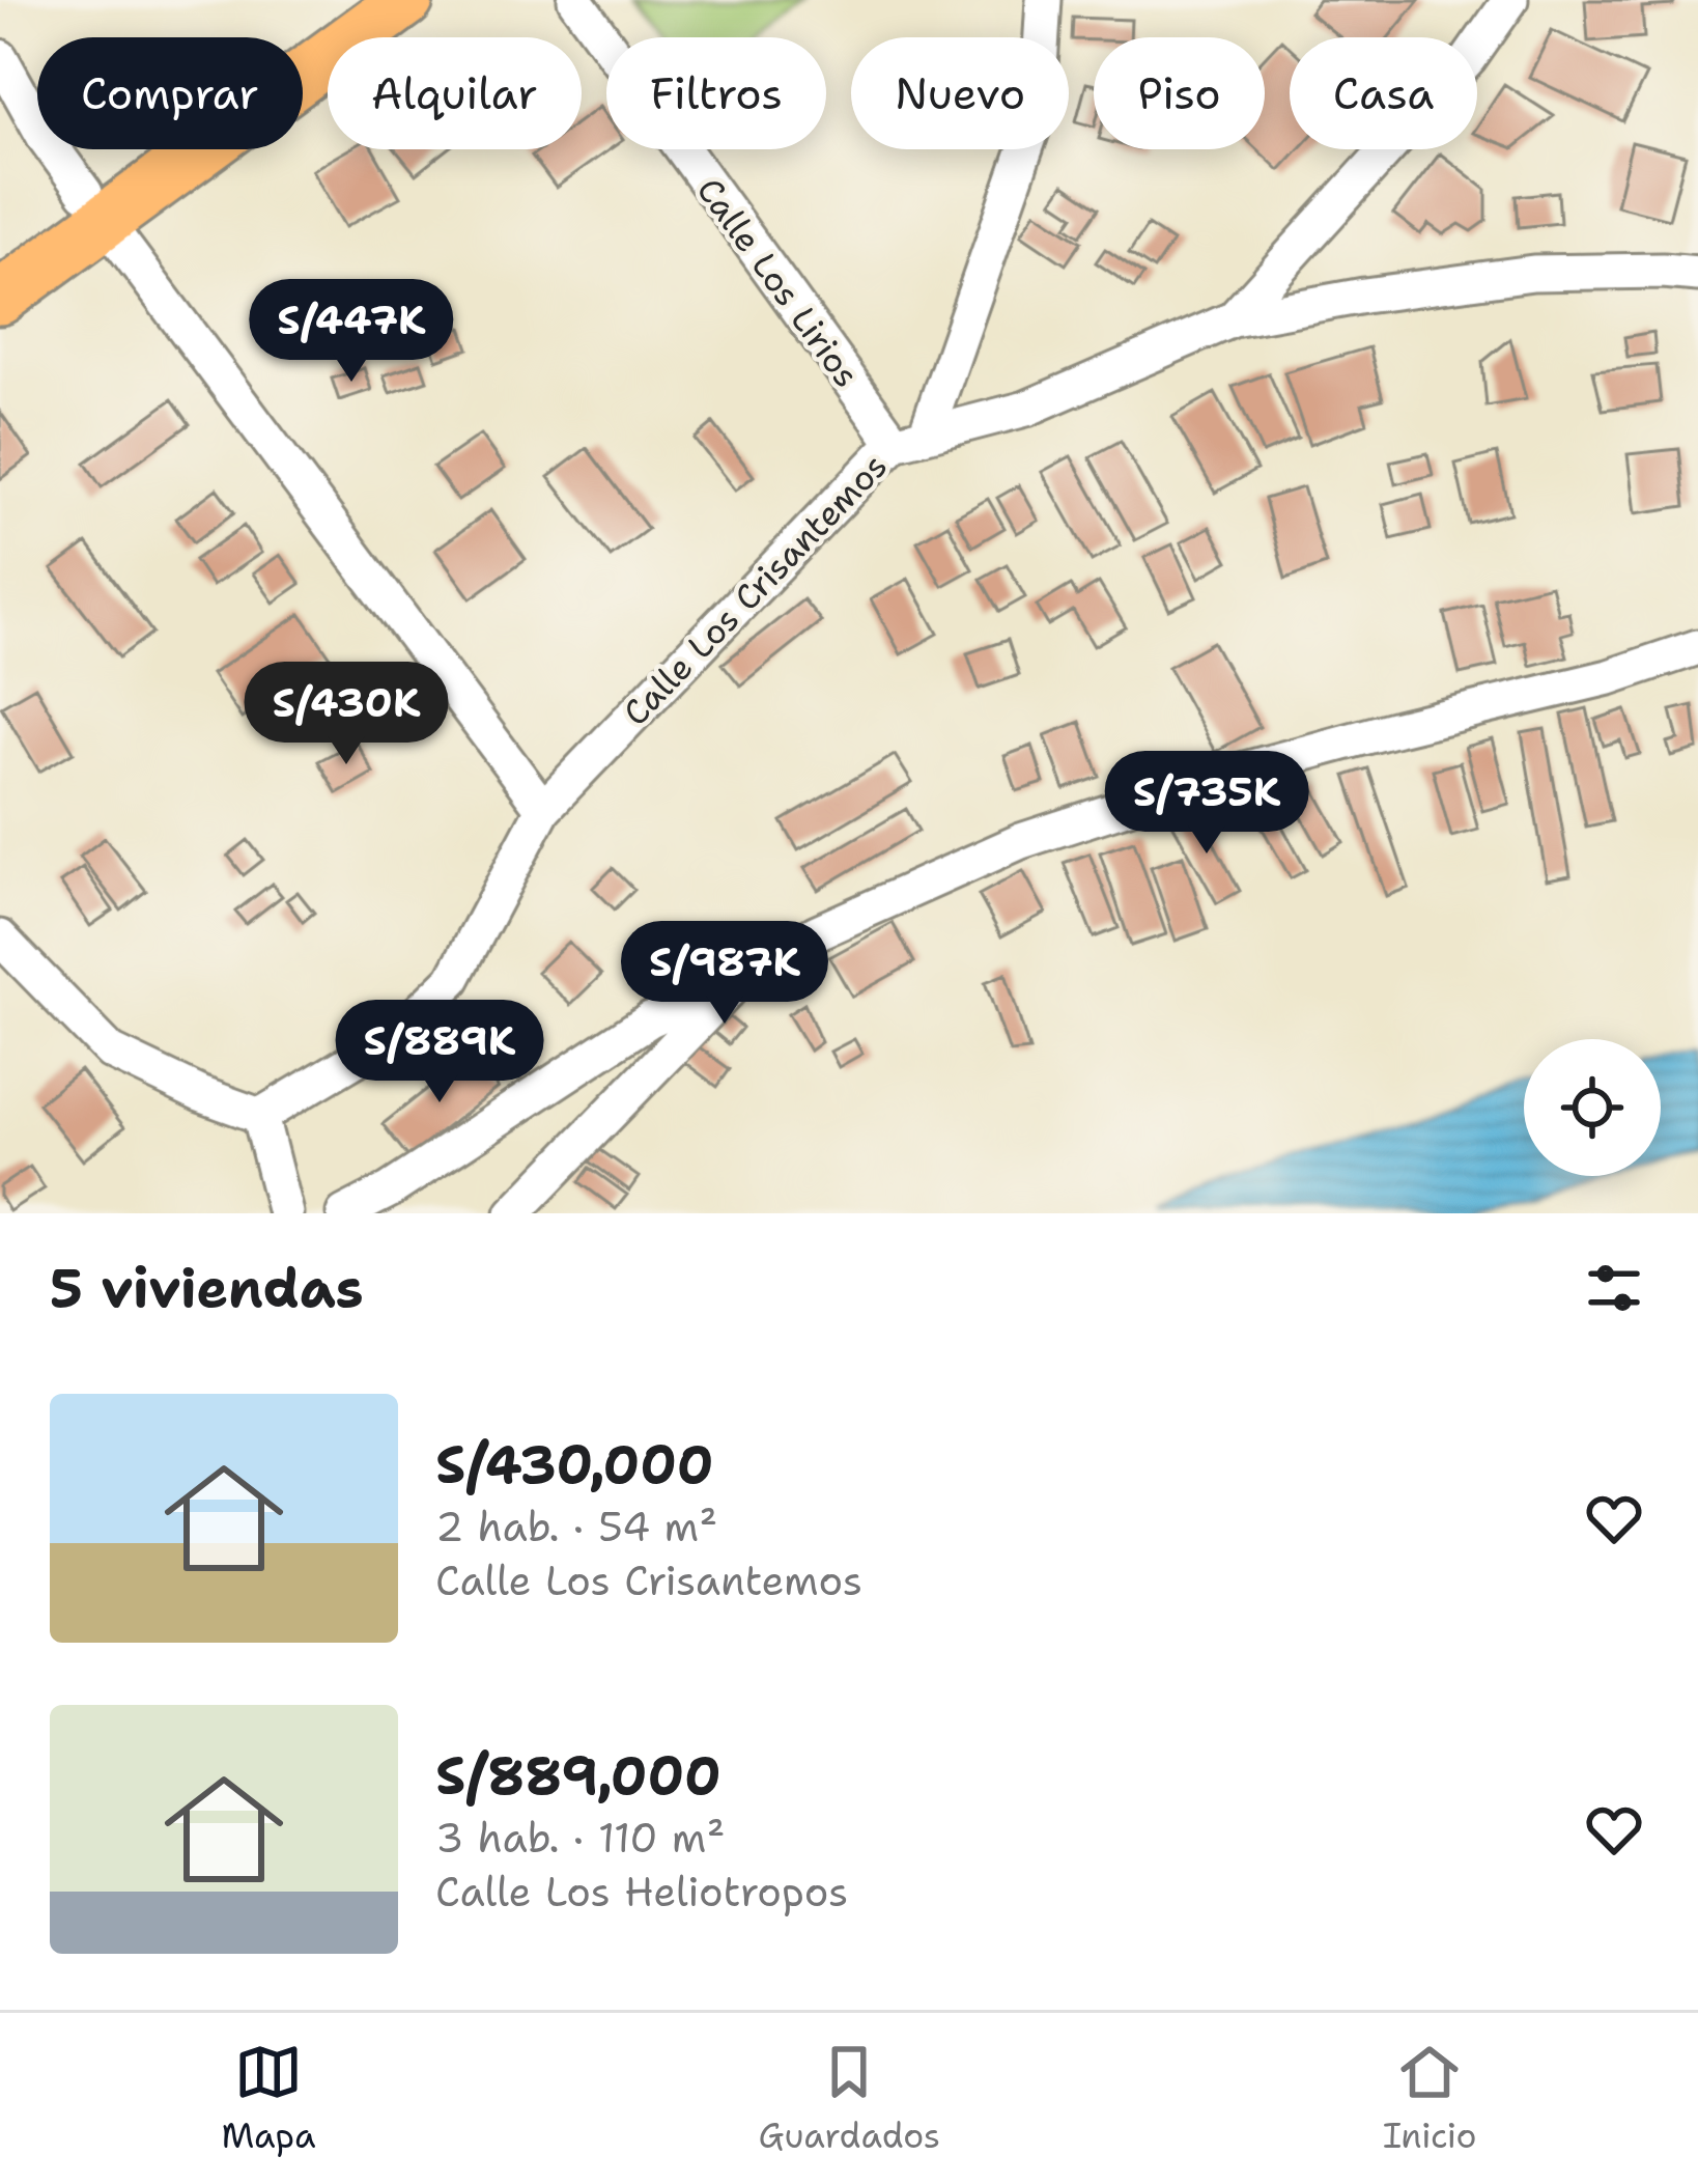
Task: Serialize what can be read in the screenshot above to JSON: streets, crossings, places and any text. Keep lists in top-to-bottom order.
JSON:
{
  "streets": {
    "street": ["Calle Los Lirios", "Calle Los Crisantemos"]
  },
  "crossings": [
    ["Calle Los Lirios", "Calle Los Crisantemos"]
  ],
  "page": {
    "chip": [
      "Comprar",
      "Alquilar",
      "Filtros",
      "Nuevo",
      "Piso",
      "Casa"
    ],
    "price": [
      "S/447K",
      "S/430K",
      "S/735K",
      "S/987K",
      "S/889K"
    ],
    "heading": "5 viviendas",
    "list": [
      {
        "name": "S/430,000",
        "note": "2 hab. · 54 m² · Calle Los Crisantemos"
      },
      {
        "name": "S/889,000",
        "note": "3 hab. · 110 m² · Calle Los Heliotropos"
      }
    ],
    "tabs": ["Mapa", "Guardados", "Inicio"]
  }
}
